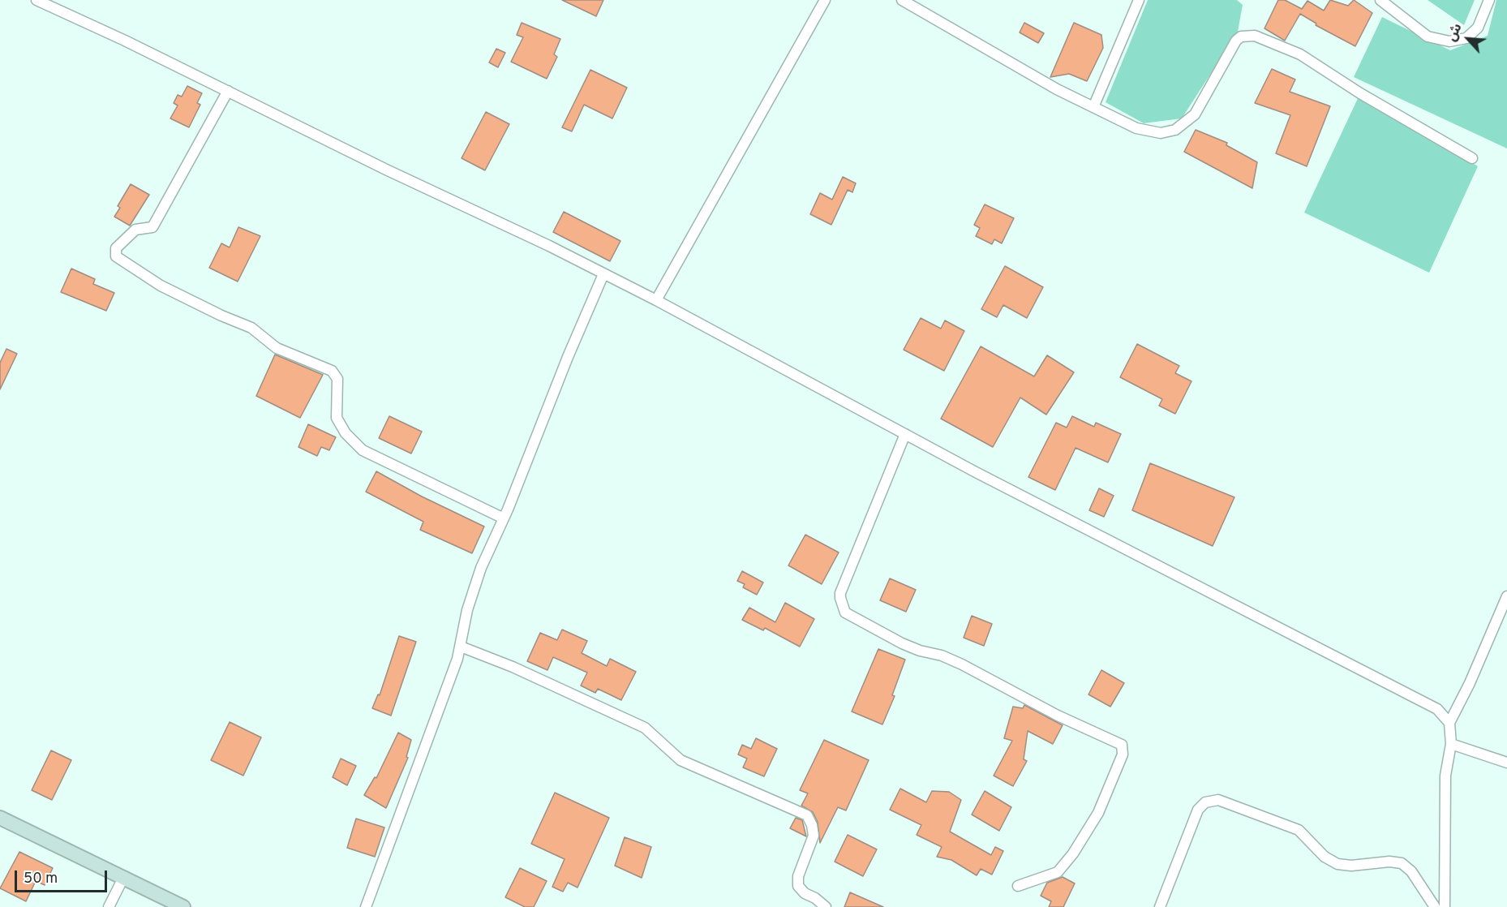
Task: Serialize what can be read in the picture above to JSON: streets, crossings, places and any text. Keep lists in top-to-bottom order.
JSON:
{
  "scale_bar": "50 m",
  "north": "top left"
}
